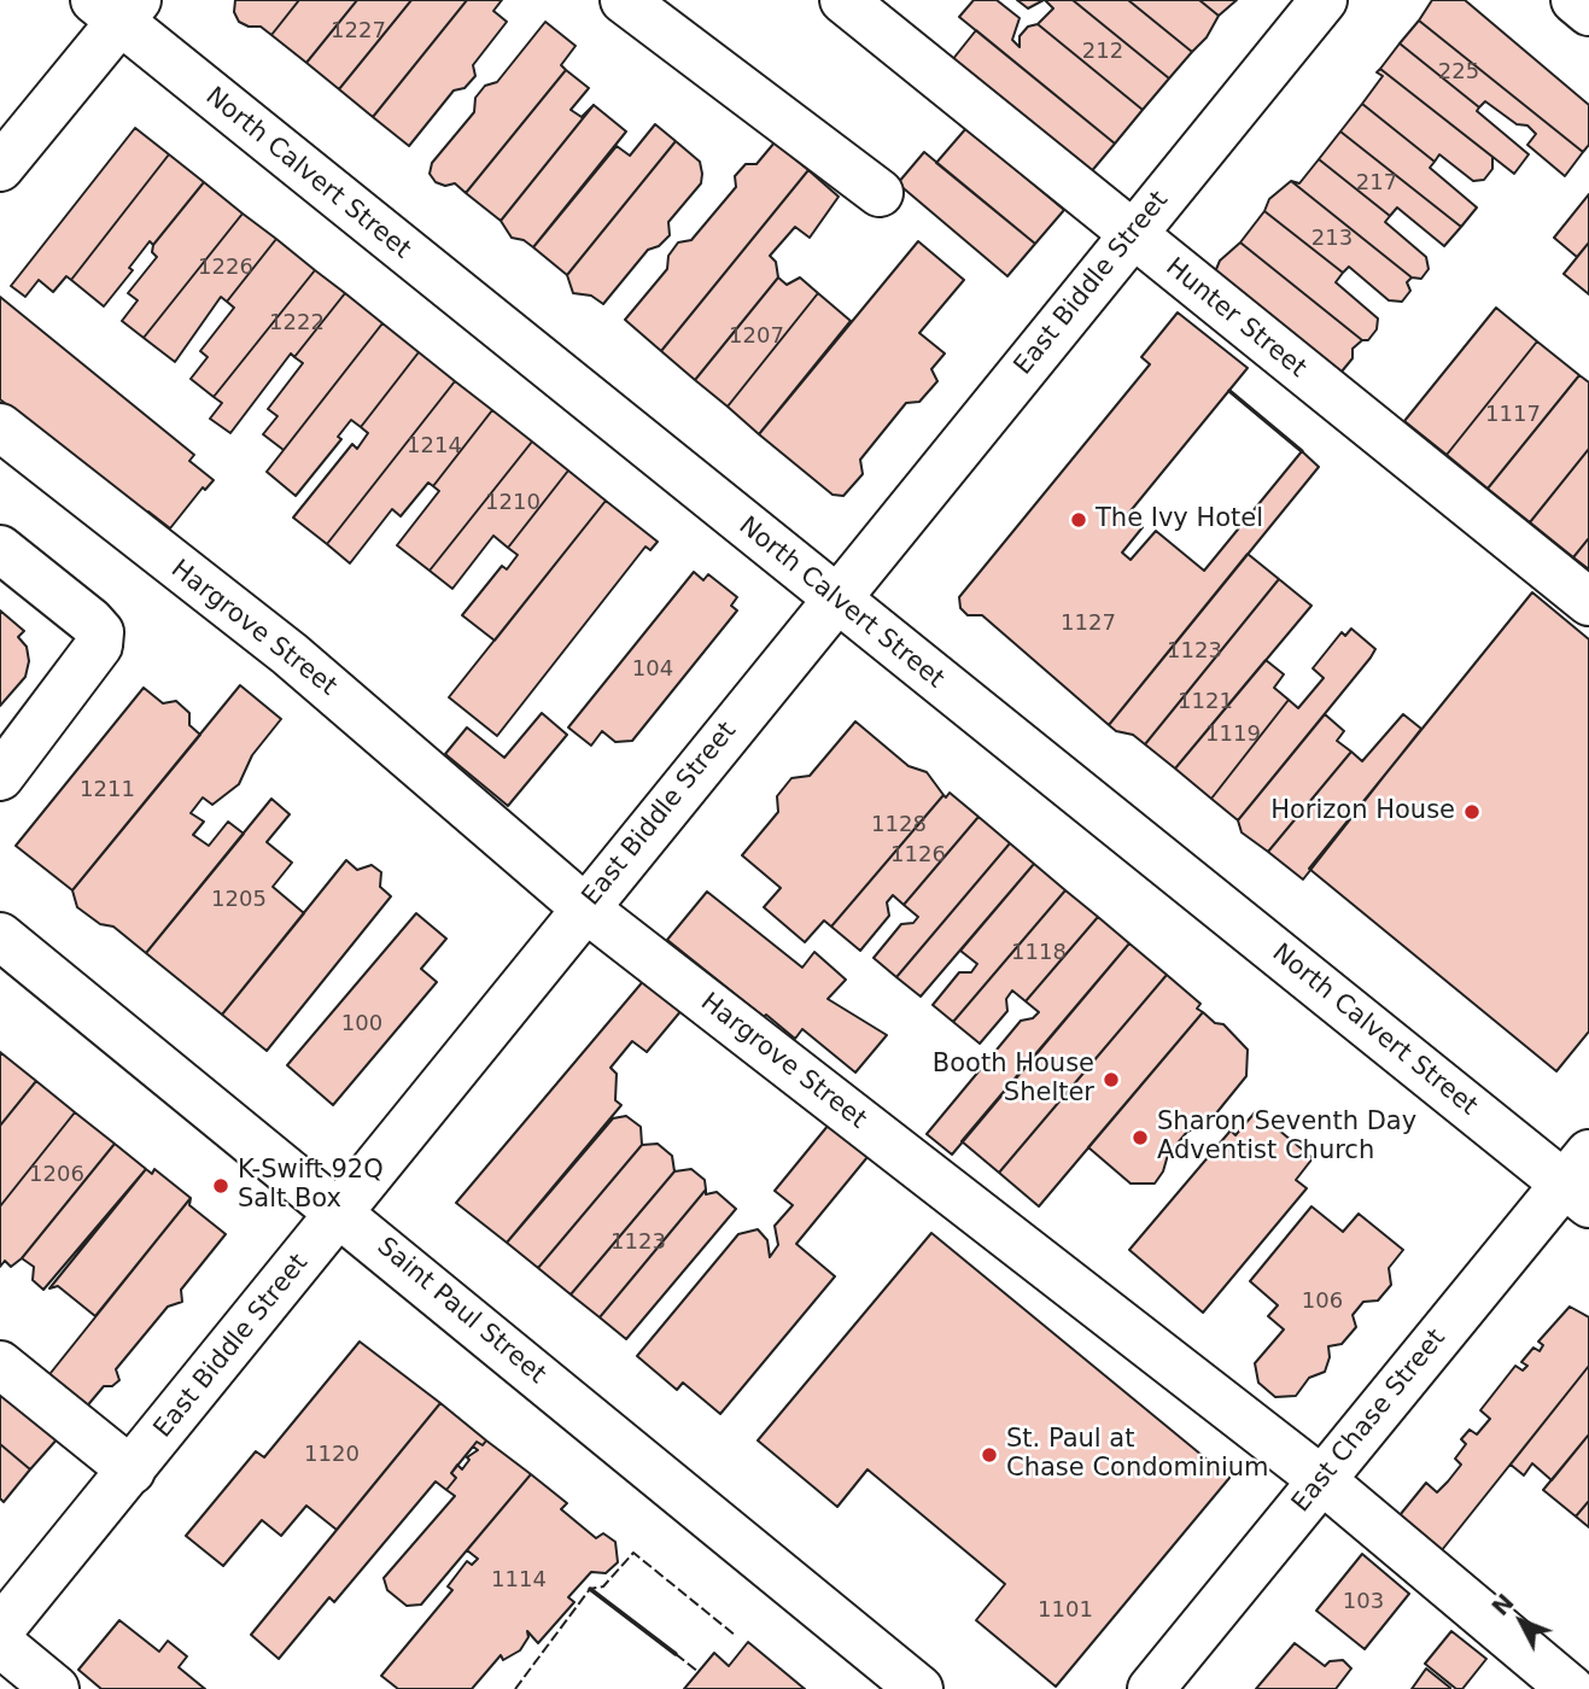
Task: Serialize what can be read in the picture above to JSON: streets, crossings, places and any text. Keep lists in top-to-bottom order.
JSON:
{
  "streets": {
    "main road": [
      "North Calvert Street",
      "East Biddle Street",
      "Hunter Street",
      "Hargrove Street",
      "Saint Paul Street",
      "East Chase Street"
    ]
  },
  "crossings": [
    ["North Calvert Street", "East Biddle Street"],
    ["North Calvert Street", "East Chase Street"],
    ["East Biddle Street", "Hunter Street"],
    ["East Biddle Street", "Hargrove Street"],
    ["East Biddle Street", "Saint Paul Street"],
    ["Hargrove Street", "East Chase Street"]
  ],
  "places": [
    "The Ivy Hotel",
    "Horizon House",
    "Booth House Shelter",
    "Sharon Seventh Day Adventist Church",
    "K-Swift 92Q Salt Box",
    "St. Paul at Chase Condominium"
  ],
  "house_numbers": [
    "1227",
    "212",
    "225",
    "217",
    "213",
    "1226",
    "1222",
    "1207",
    "1117",
    "1214",
    "1210",
    "1127",
    "1123",
    "104",
    "1121",
    "1119",
    "1211",
    "1128",
    "1126",
    "1205",
    "1118",
    "100",
    "1206",
    "1123",
    "106",
    "1120",
    "1114",
    "103",
    "1101"
  ],
  "north": "top left"
}
